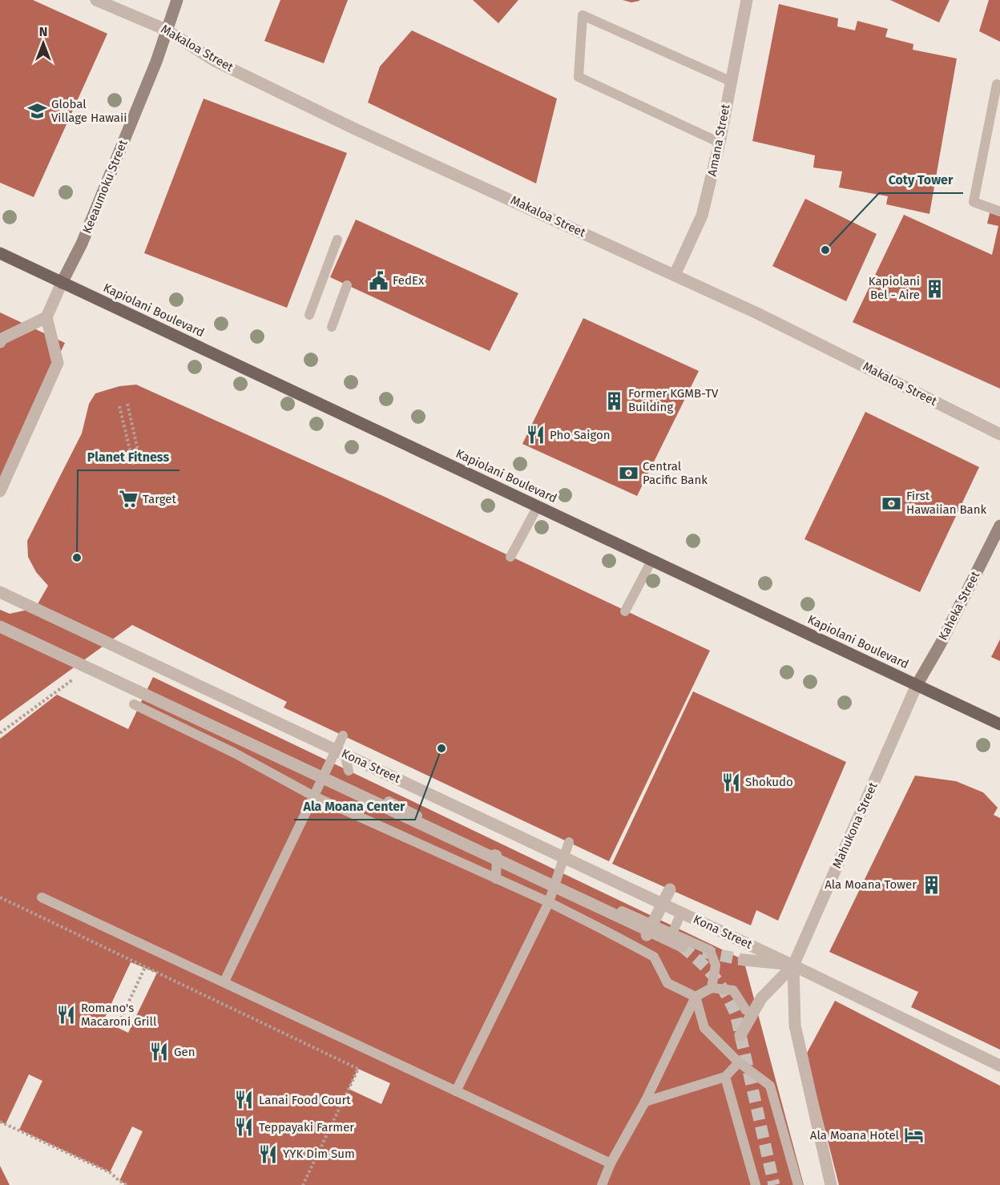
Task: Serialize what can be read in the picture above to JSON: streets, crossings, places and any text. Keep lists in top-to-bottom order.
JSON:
{
  "streets": {
    "main road": ["Keeaumoku Street", "Kapiolani Boulevard", "Kaheka Street"],
    "street": [
      "Makaloa Street",
      "Amana Street",
      "Kona Street",
      "Mahukona Street"
    ]
  },
  "crossings": [
    ["Makaloa Street", "Amana Street"],
    ["Makaloa Street", "Keeaumoku Street"],
    ["Keeaumoku Street", "Kapiolani Boulevard"],
    ["Kapiolani Boulevard", "Kaheka Street"],
    ["Kapiolani Boulevard", "Mahukona Street"],
    ["Kaheka Street", "Mahukona Street"],
    ["Kona Street", "Mahukona Street"]
  ],
  "places": {
    "school or university": ["Global Village Hawaii"],
    "other": ["Coty Tower", "Planet Fitness", "Ala Moana Center"],
    "public building": ["FedEx"],
    "building": ["Kapiolani Bel - Aire", "Former KGMB-TV Building", "Ala Moana Tower"],
    "restaurant": [
      "Pho Saigon",
      "Shokudo",
      "Romano's Macaroni Grill",
      "Gen",
      "Lanai Food Court",
      "Teppayaki Farmer",
      "YYK Dim Sum"
    ],
    "bank": ["Central Pacific Bank", "First Hawaiian Bank"],
    "supermarket": ["Target"],
    "hotel": ["Ala Moana Hotel"]
  },
  "north": "top"
}
